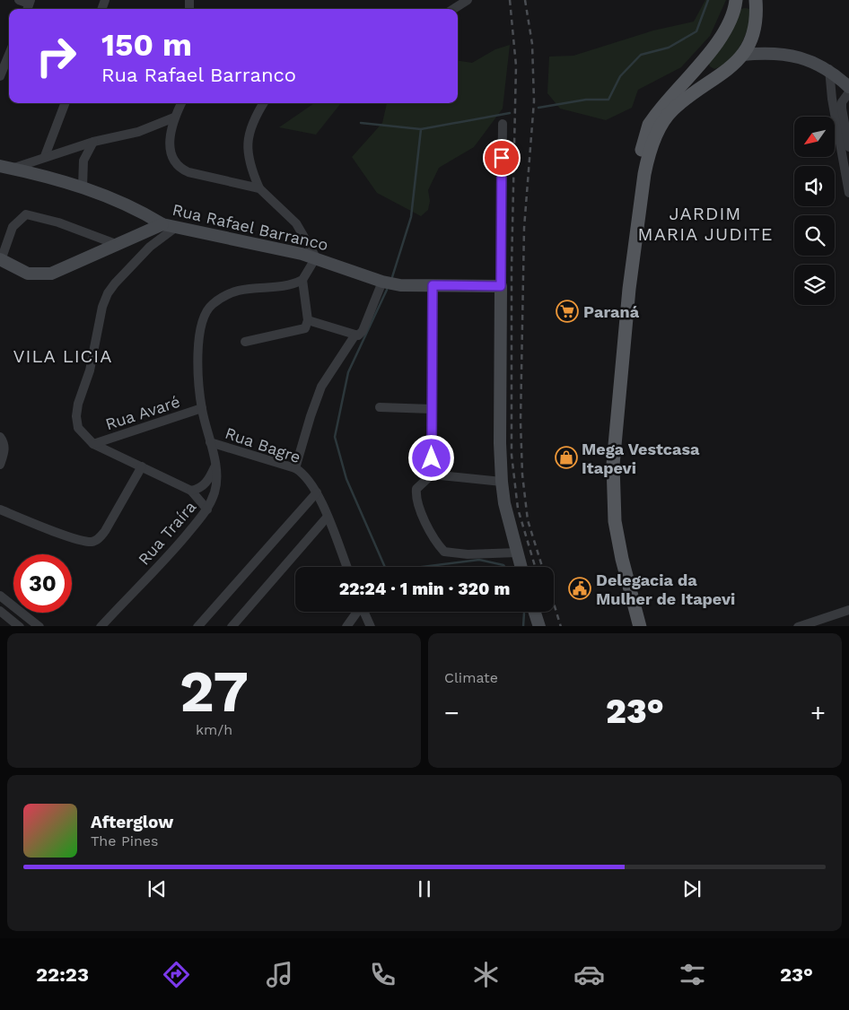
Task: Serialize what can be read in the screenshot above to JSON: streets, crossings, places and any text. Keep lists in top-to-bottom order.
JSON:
{
  "streets": {
    "street": [
      "Rua Rafael Barranco",
      "Rua Avaré",
      "Rua Bagre",
      "Rua Traíra"
    ]
  },
  "crossings": [
    ["Rua Avaré", "Rua Traíra"],
    ["Rua Bagre", "Rua Traíra"]
  ],
  "districts": ["JARDIM MARIA JUDITE", "VILA LICIA"],
  "places": {
    "supermarket": ["Paraná"],
    "shop": ["Mega Vestcasa Itapevi"],
    "public building": ["Delegacia da Mulher de Itapevi"]
  },
  "north": "bottom left",
  "page": {
    "turn": ["150 m", "Rua Rafael Barranco"],
    "limit": "30",
    "trip": "22:24 · 1 min · 320 m",
    "tile": [
      ["27", "km/h"],
      "Climate"
    ],
    "heat": ["−", "23°", "+"],
    "song": ["Afterglow", "The Pines"],
    "tabs": ["22:23", "23°"]
  }
}
